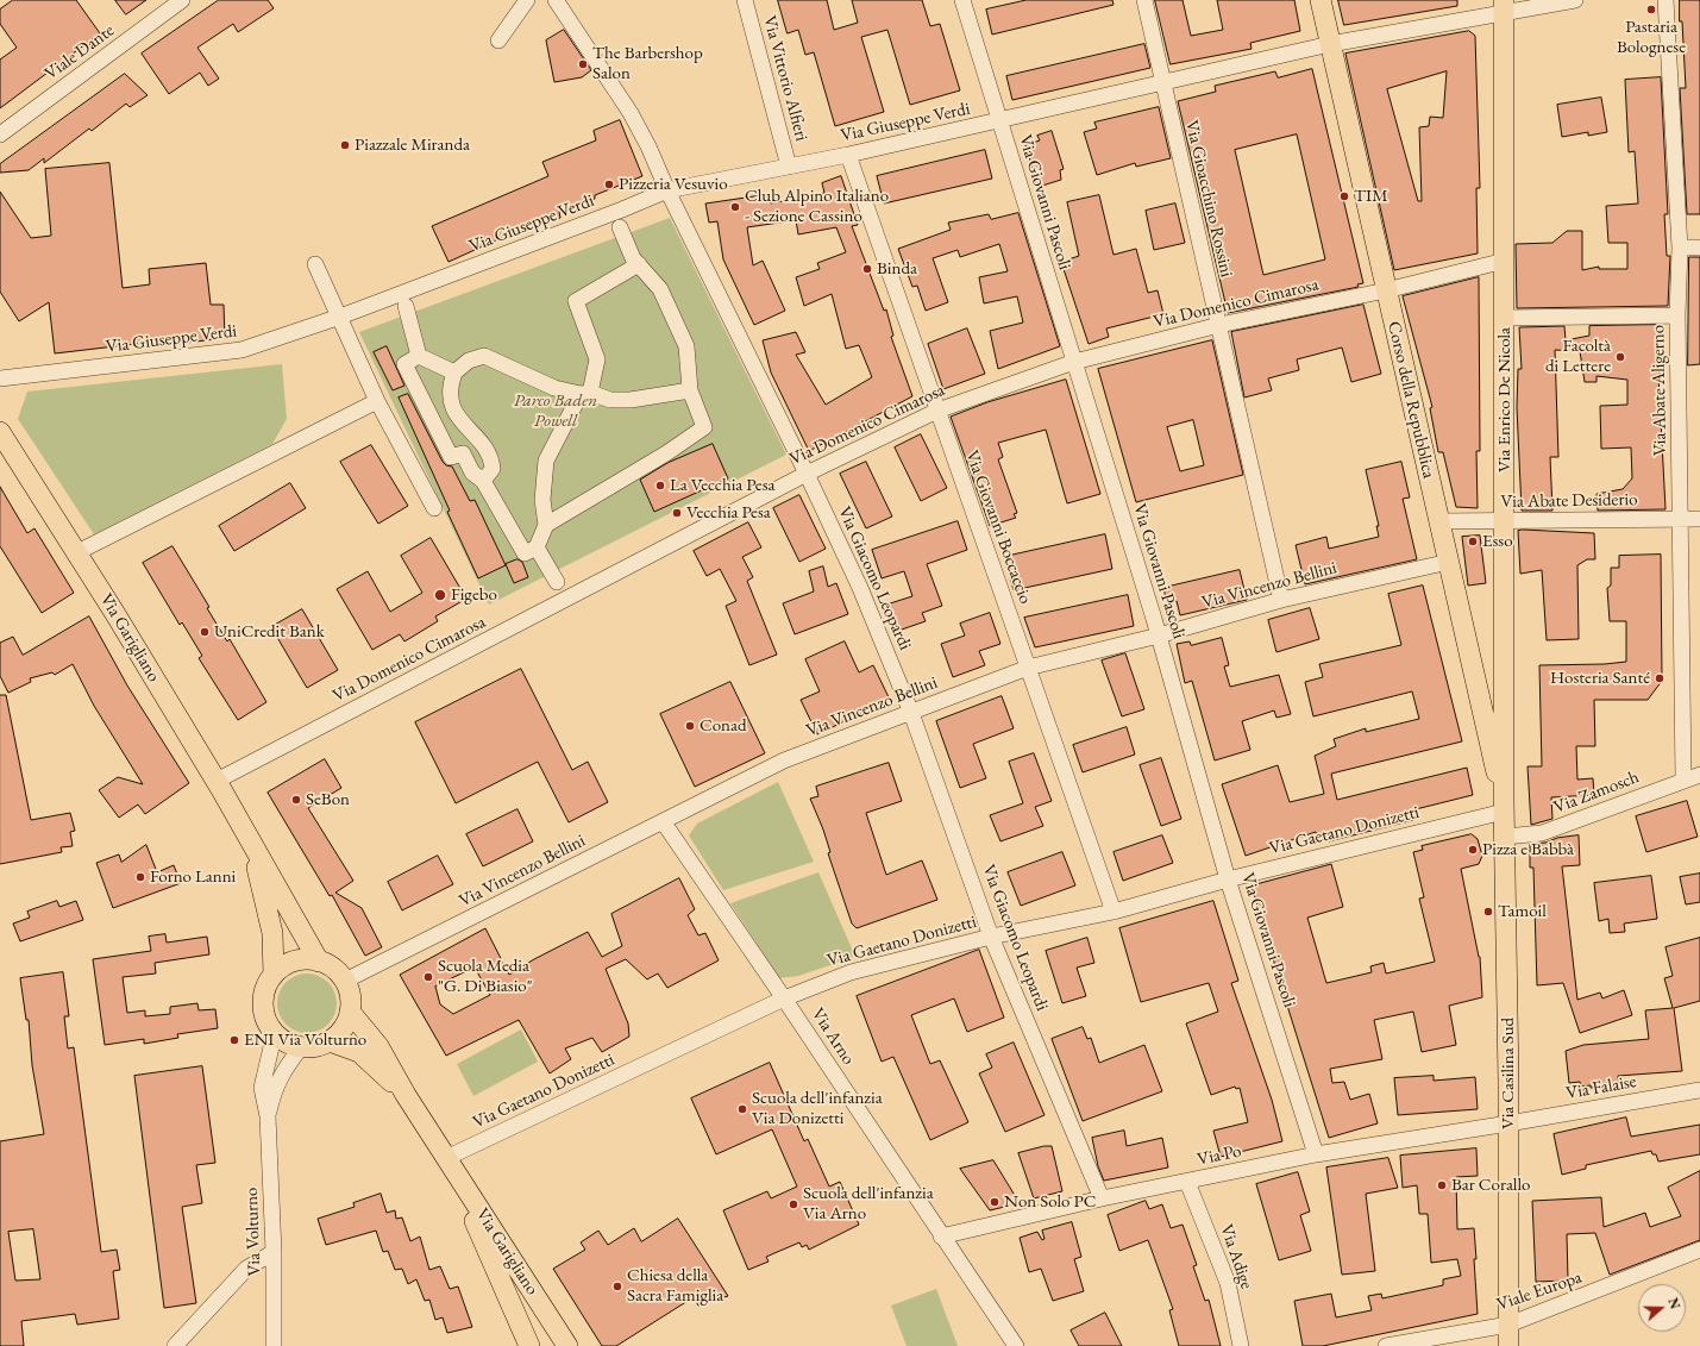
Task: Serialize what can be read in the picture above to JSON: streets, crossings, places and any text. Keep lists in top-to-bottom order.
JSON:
{
  "streets": {
    "main road": [
      "Corso della Repubblica",
      "Via Enrico De Nicola",
      "Via Garigliano",
      "Via Casilina Sud"
    ],
    "street": [
      "Viale Dante",
      "Via Vittorio Alfieri",
      "Via Giuseppe Verdi",
      "Via Gioacchino Rossini",
      "Via Giovanni Pascoli",
      "Via Domenico Cimarosa",
      "Via Abate Aligerno",
      "Via Abate Desiderio",
      "Via Giovanni Boccaccio",
      "Via Giacomo Leopardi",
      "Via Vincenzo Bellini",
      "Via Zamosch",
      "Via Gaetano Donizetti",
      "Via Arno",
      "Via Falaise",
      "Via Po",
      "Via Volturno",
      "Via Adige",
      "Viale Europa"
    ]
  },
  "crossings": [
    ["Via Vittorio Alfieri", "Via Giuseppe Verdi"],
    ["Via Giuseppe Verdi", "Via Gioacchino Rossini"],
    ["Via Giuseppe Verdi", "Via Giovanni Pascoli"],
    ["Via Giuseppe Verdi", "Corso della Repubblica"],
    ["Via Giuseppe Verdi", "Via Enrico De Nicola"],
    ["Via Giuseppe Verdi", "Via Giovanni Boccaccio"],
    ["Via Giuseppe Verdi", "Via Giacomo Leopardi"],
    ["Via Gioacchino Rossini", "Via Domenico Cimarosa"],
    ["Via Gioacchino Rossini", "Via Vincenzo Bellini"],
    ["Via Giovanni Pascoli", "Via Domenico Cimarosa"],
    ["Via Giovanni Pascoli", "Via Vincenzo Bellini"],
    ["Via Giovanni Pascoli", "Via Gaetano Donizetti"],
    ["Via Giovanni Pascoli", "Via Po"],
    ["Via Domenico Cimarosa", "Corso della Repubblica"],
    ["Via Domenico Cimarosa", "Via Enrico De Nicola"],
    ["Via Domenico Cimarosa", "Via Giovanni Boccaccio"],
    ["Via Domenico Cimarosa", "Via Giacomo Leopardi"],
    ["Via Domenico Cimarosa", "Via Garigliano"],
    ["Via Abate Aligerno", "Via Abate Desiderio"],
    ["Via Abate Aligerno", "Via Zamosch"],
    ["Corso della Repubblica", "Via Enrico De Nicola"],
    ["Corso della Repubblica", "Via Abate Desiderio"],
    ["Corso della Repubblica", "Via Vincenzo Bellini"],
    ["Corso della Repubblica", "Via Gaetano Donizetti"],
    ["Corso della Repubblica", "Via Casilina Sud"],
    ["Via Enrico De Nicola", "Via Abate Desiderio"],
    ["Via Enrico De Nicola", "Via Gaetano Donizetti"],
    ["Via Enrico De Nicola", "Via Casilina Sud"],
    ["Via Giovanni Boccaccio", "Via Vincenzo Bellini"],
    ["Via Giovanni Boccaccio", "Via Gaetano Donizetti"],
    ["Via Giacomo Leopardi", "Via Vincenzo Bellini"],
    ["Via Giacomo Leopardi", "Via Gaetano Donizetti"],
    ["Via Giacomo Leopardi", "Via Po"],
    ["Via Vincenzo Bellini", "Via Garigliano"],
    ["Via Vincenzo Bellini", "Via Arno"],
    ["Via Vincenzo Bellini", "Via Volturno"],
    ["Via Garigliano", "Via Gaetano Donizetti"],
    ["Via Garigliano", "Via Volturno"],
    ["Via Zamosch", "Via Casilina Sud"],
    ["Via Gaetano Donizetti", "Via Arno"],
    ["Via Gaetano Donizetti", "Via Casilina Sud"],
    ["Via Arno", "Via Po"],
    ["Via Casilina Sud", "Via Falaise"],
    ["Via Casilina Sud", "Via Po"],
    ["Via Casilina Sud", "Viale Europa"],
    ["Via Falaise", "Via Po"],
    ["Via Po", "Via Adige"]
  ],
  "parks": ["Parco Baden Powell"],
  "places": [
    "Pastaria Bolognese",
    "The Barbershop Salon",
    "Piazzale Miranda",
    "Pizzeria Vesuvio",
    "TIM",
    "Club Alpino Italiano - Sezione Cassino",
    "Binda",
    "Facoltà di Lettere",
    "La Vecchia Pesa",
    "Vecchia Pesa",
    "Esso",
    "Figebo",
    "UniCredit Bank",
    "Hosteria Santé",
    "Conad",
    "SeBon",
    "Pizza e Babbà",
    "Forno Lanni",
    "Tamoil",
    "Scuola Media \"G. Di Biasio\"",
    "ENI Via Volturno",
    "Scuola dell'infanzia Via Donizetti",
    "Bar Corallo",
    "Non Solo PC",
    "Scuola dell'infanzia Via Arno",
    "Chiesa della Sacra Famiglia"
  ],
  "north": "right"
}
